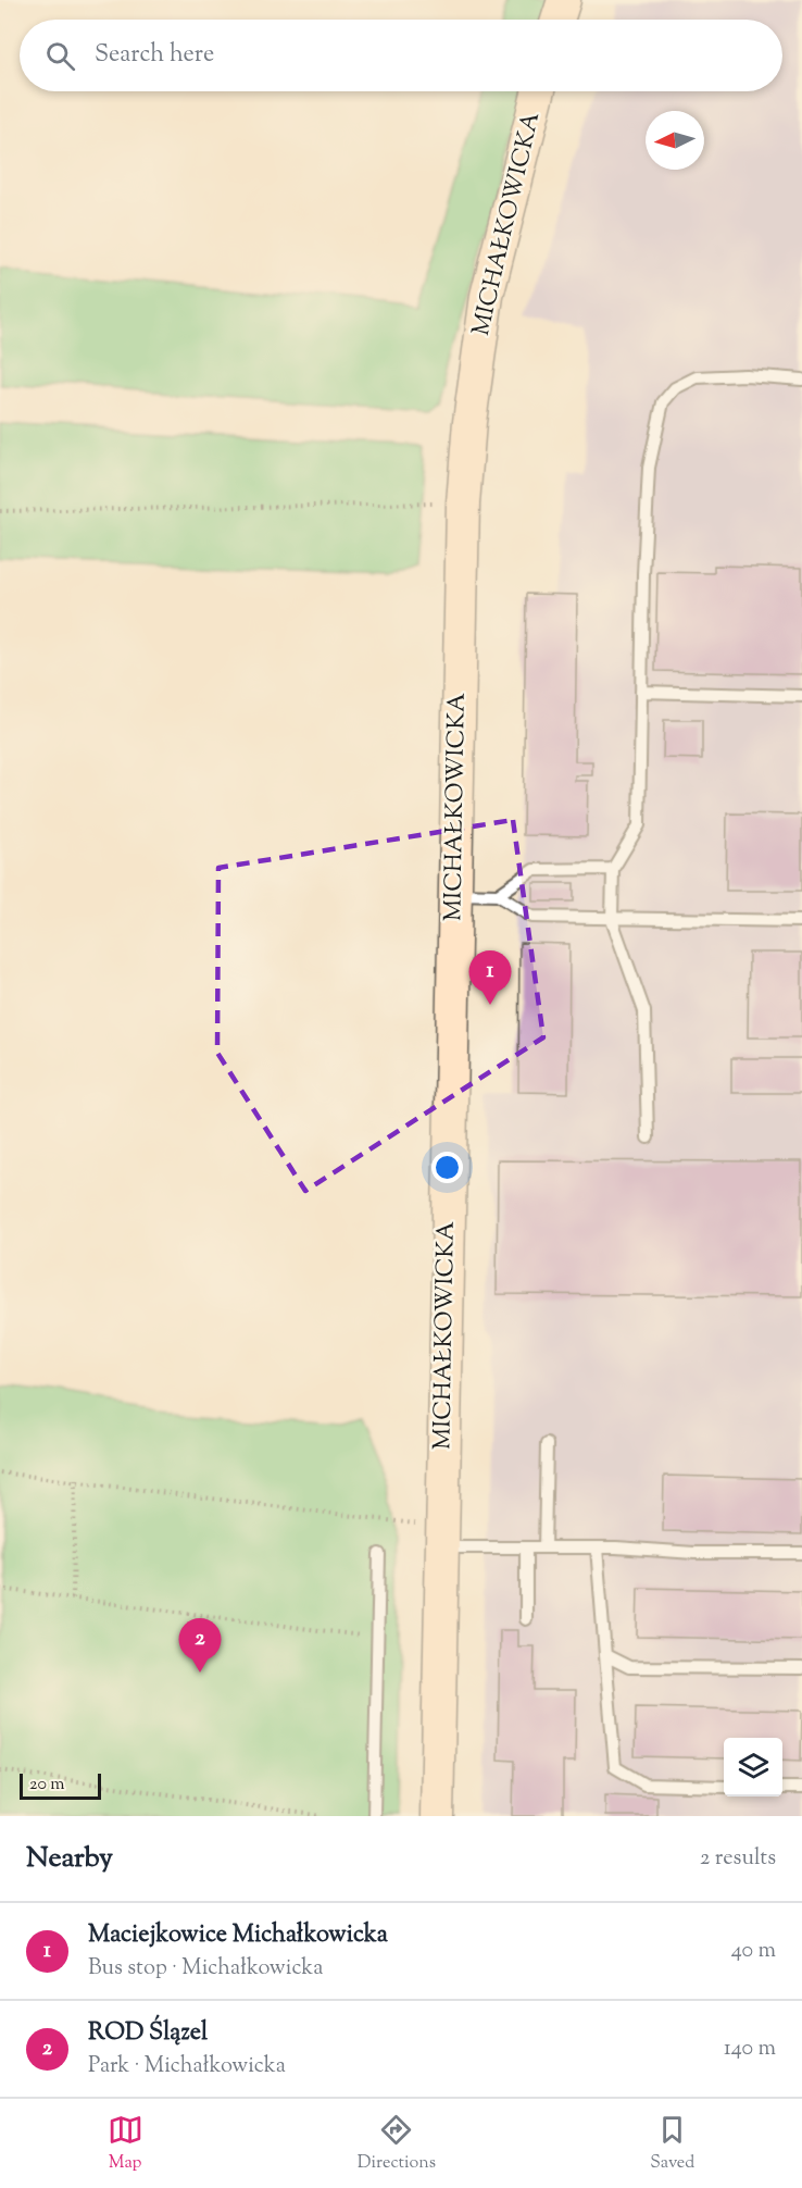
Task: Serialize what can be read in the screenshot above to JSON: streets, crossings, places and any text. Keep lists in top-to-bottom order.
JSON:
{
  "streets": {
    "street": ["MICHAŁKOWICKA"]
  },
  "scale_bar": "20 m",
  "north": "left",
  "page": {
    "search": "Search here",
    "pins": ["1", "2"],
    "scale": "20 m",
    "heading": ["Nearby", "2 results"],
    "list": [
      {
        "mark": "1",
        "name": "Maciejkowice Michałkowicka",
        "note": "Bus stop · Michałkowicka",
        "value": "40 m"
      },
      {
        "mark": "2",
        "name": "ROD Ślązel",
        "note": "Park · Michałkowicka",
        "value": "140 m"
      }
    ],
    "nav": ["Map", "Directions", "Saved"]
  }
}
